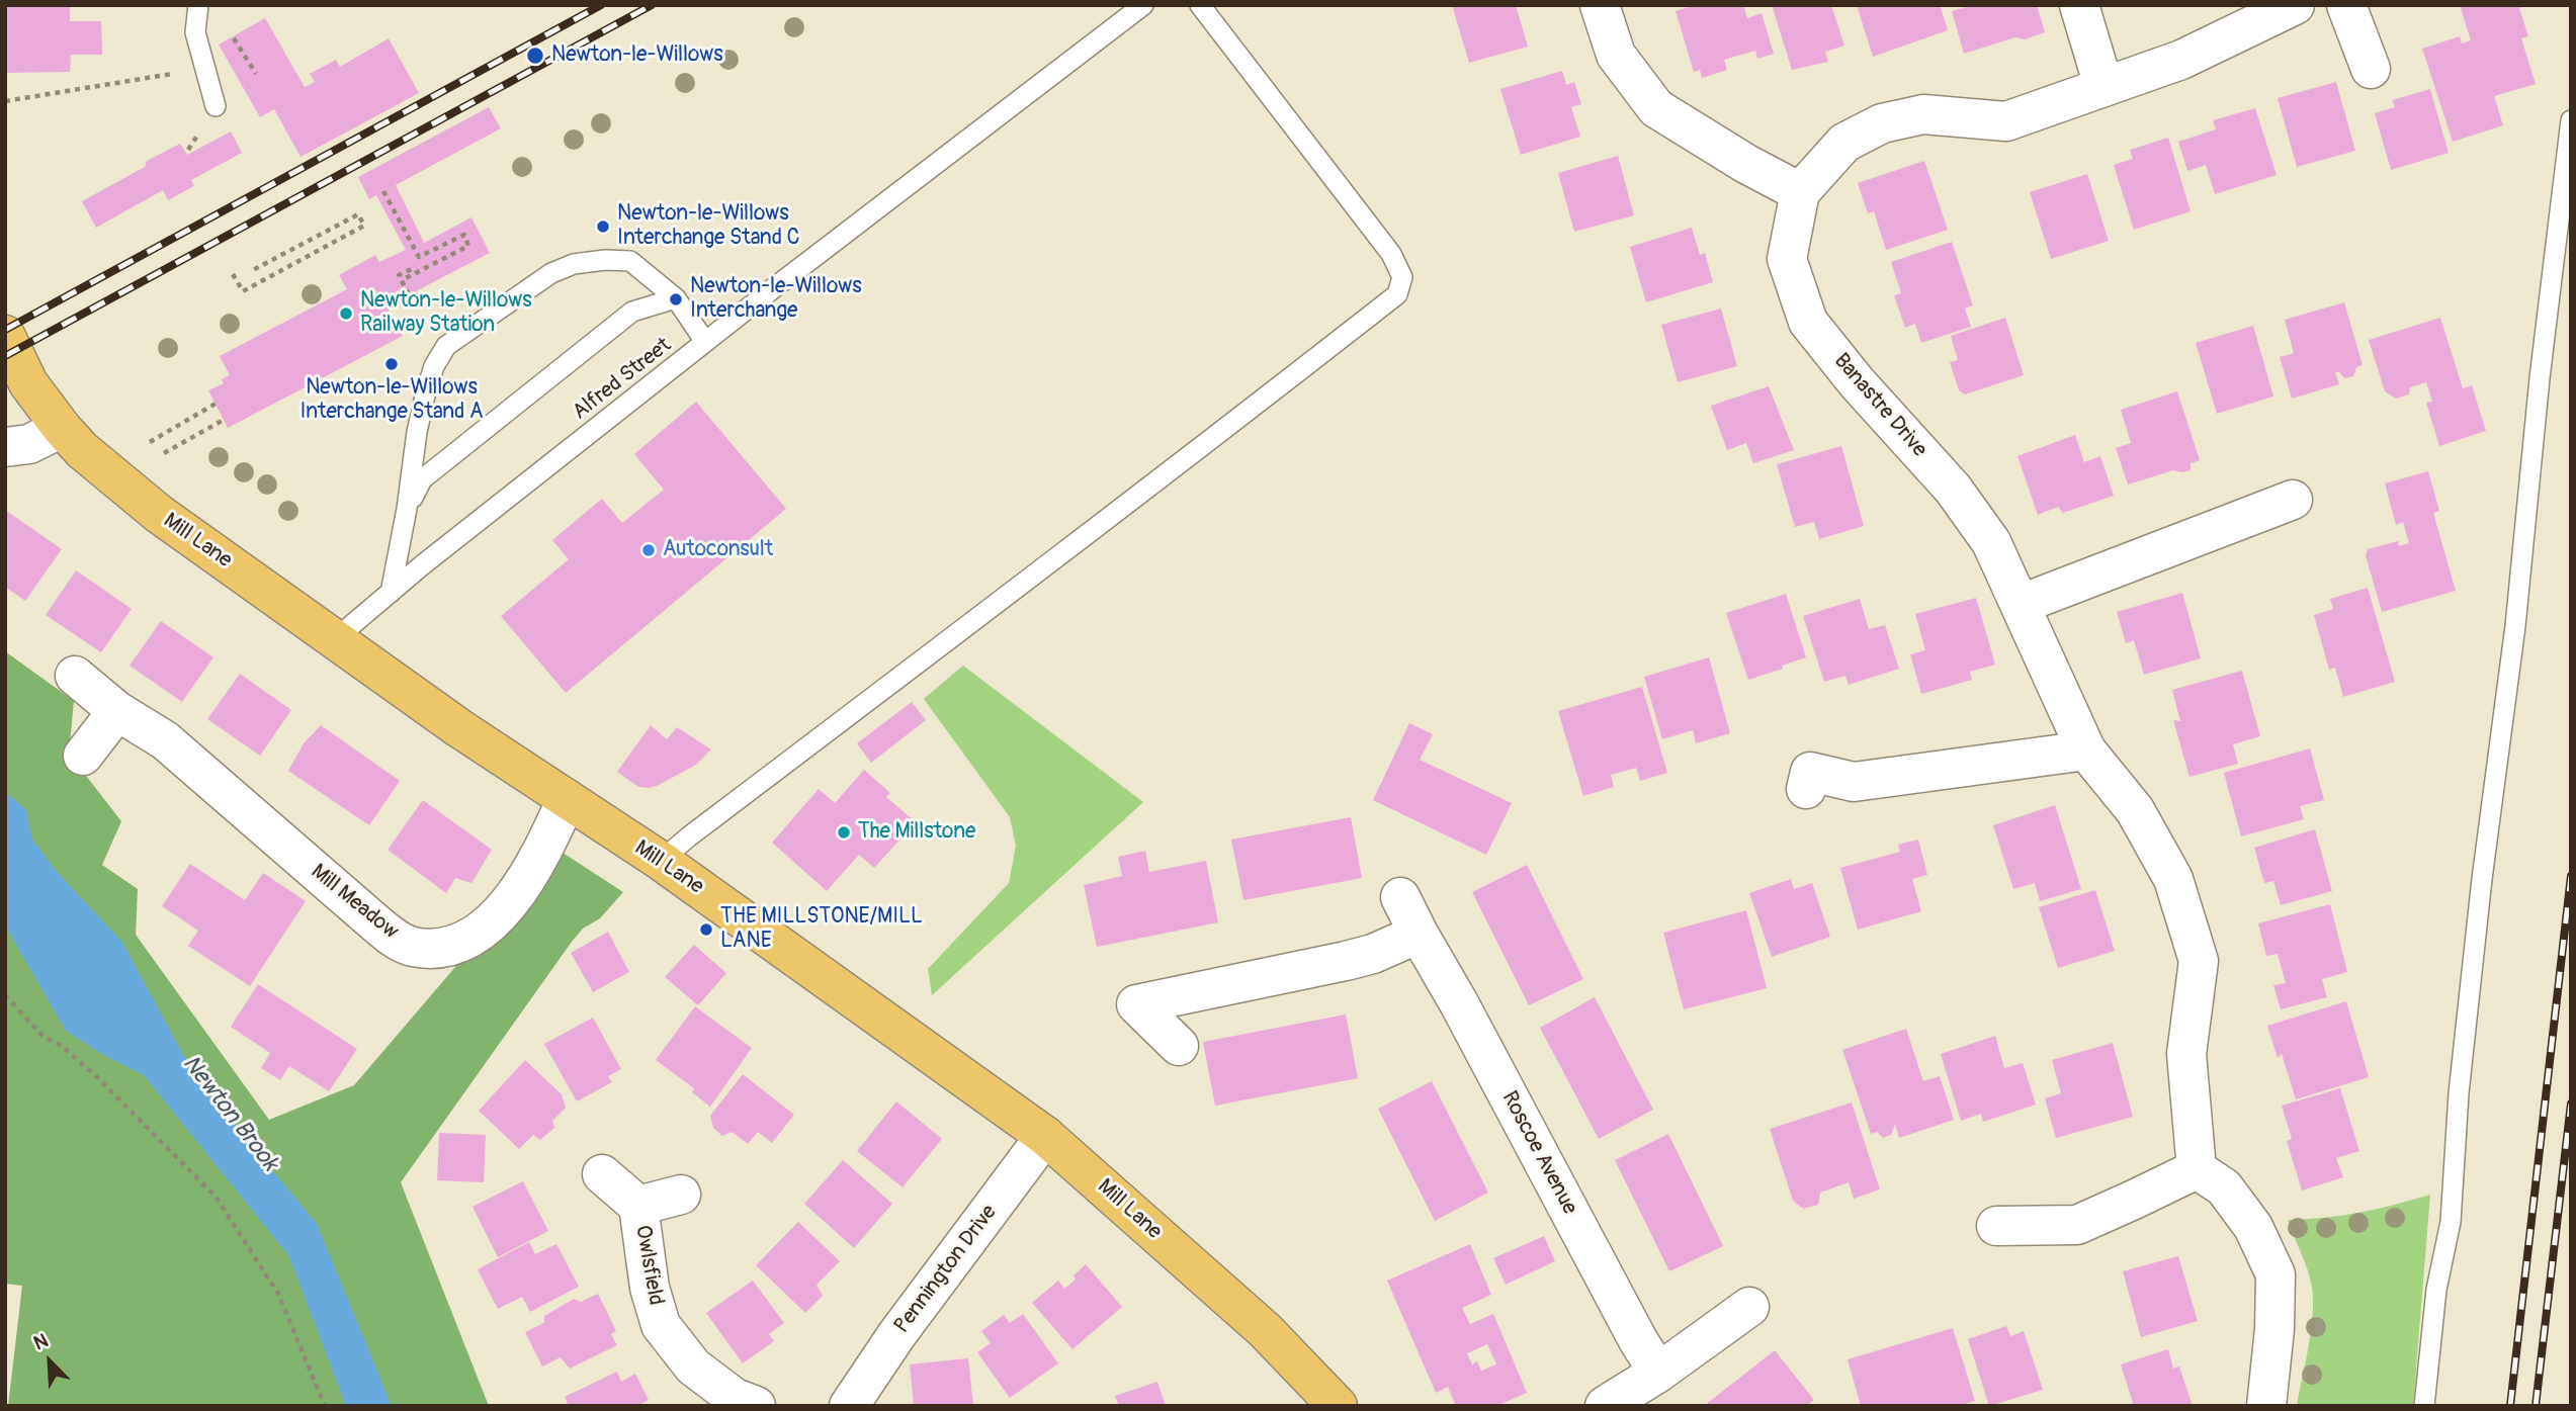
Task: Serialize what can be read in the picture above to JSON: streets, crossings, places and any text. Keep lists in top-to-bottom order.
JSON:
{
  "streets": {
    "main road": ["Mill Lane"],
    "street": [
      "Banastre Drive",
      "Mill Meadow",
      "Roscoe Avenue",
      "Owlsfield",
      "Pennington Drive"
    ],
    "lane": ["Alfred Street"]
  },
  "crossings": [
    ["Alfred Street", "Mill Lane"],
    ["Mill Lane", "Mill Meadow"],
    ["Mill Lane", "Pennington Drive"]
  ],
  "water": ["Newton Brook"],
  "places": [
    "Newton-le-Willows",
    "Newton-le-Willows Interchange Stand C",
    "Newton-le-Willows Interchange",
    "Newton-le-Willows Railway Station",
    "Newton-le-Willows Interchange Stand A",
    "Autoconsult",
    "The Millstone",
    "THE MILLSTONE/MILL LANE"
  ],
  "north": "top left"
}
